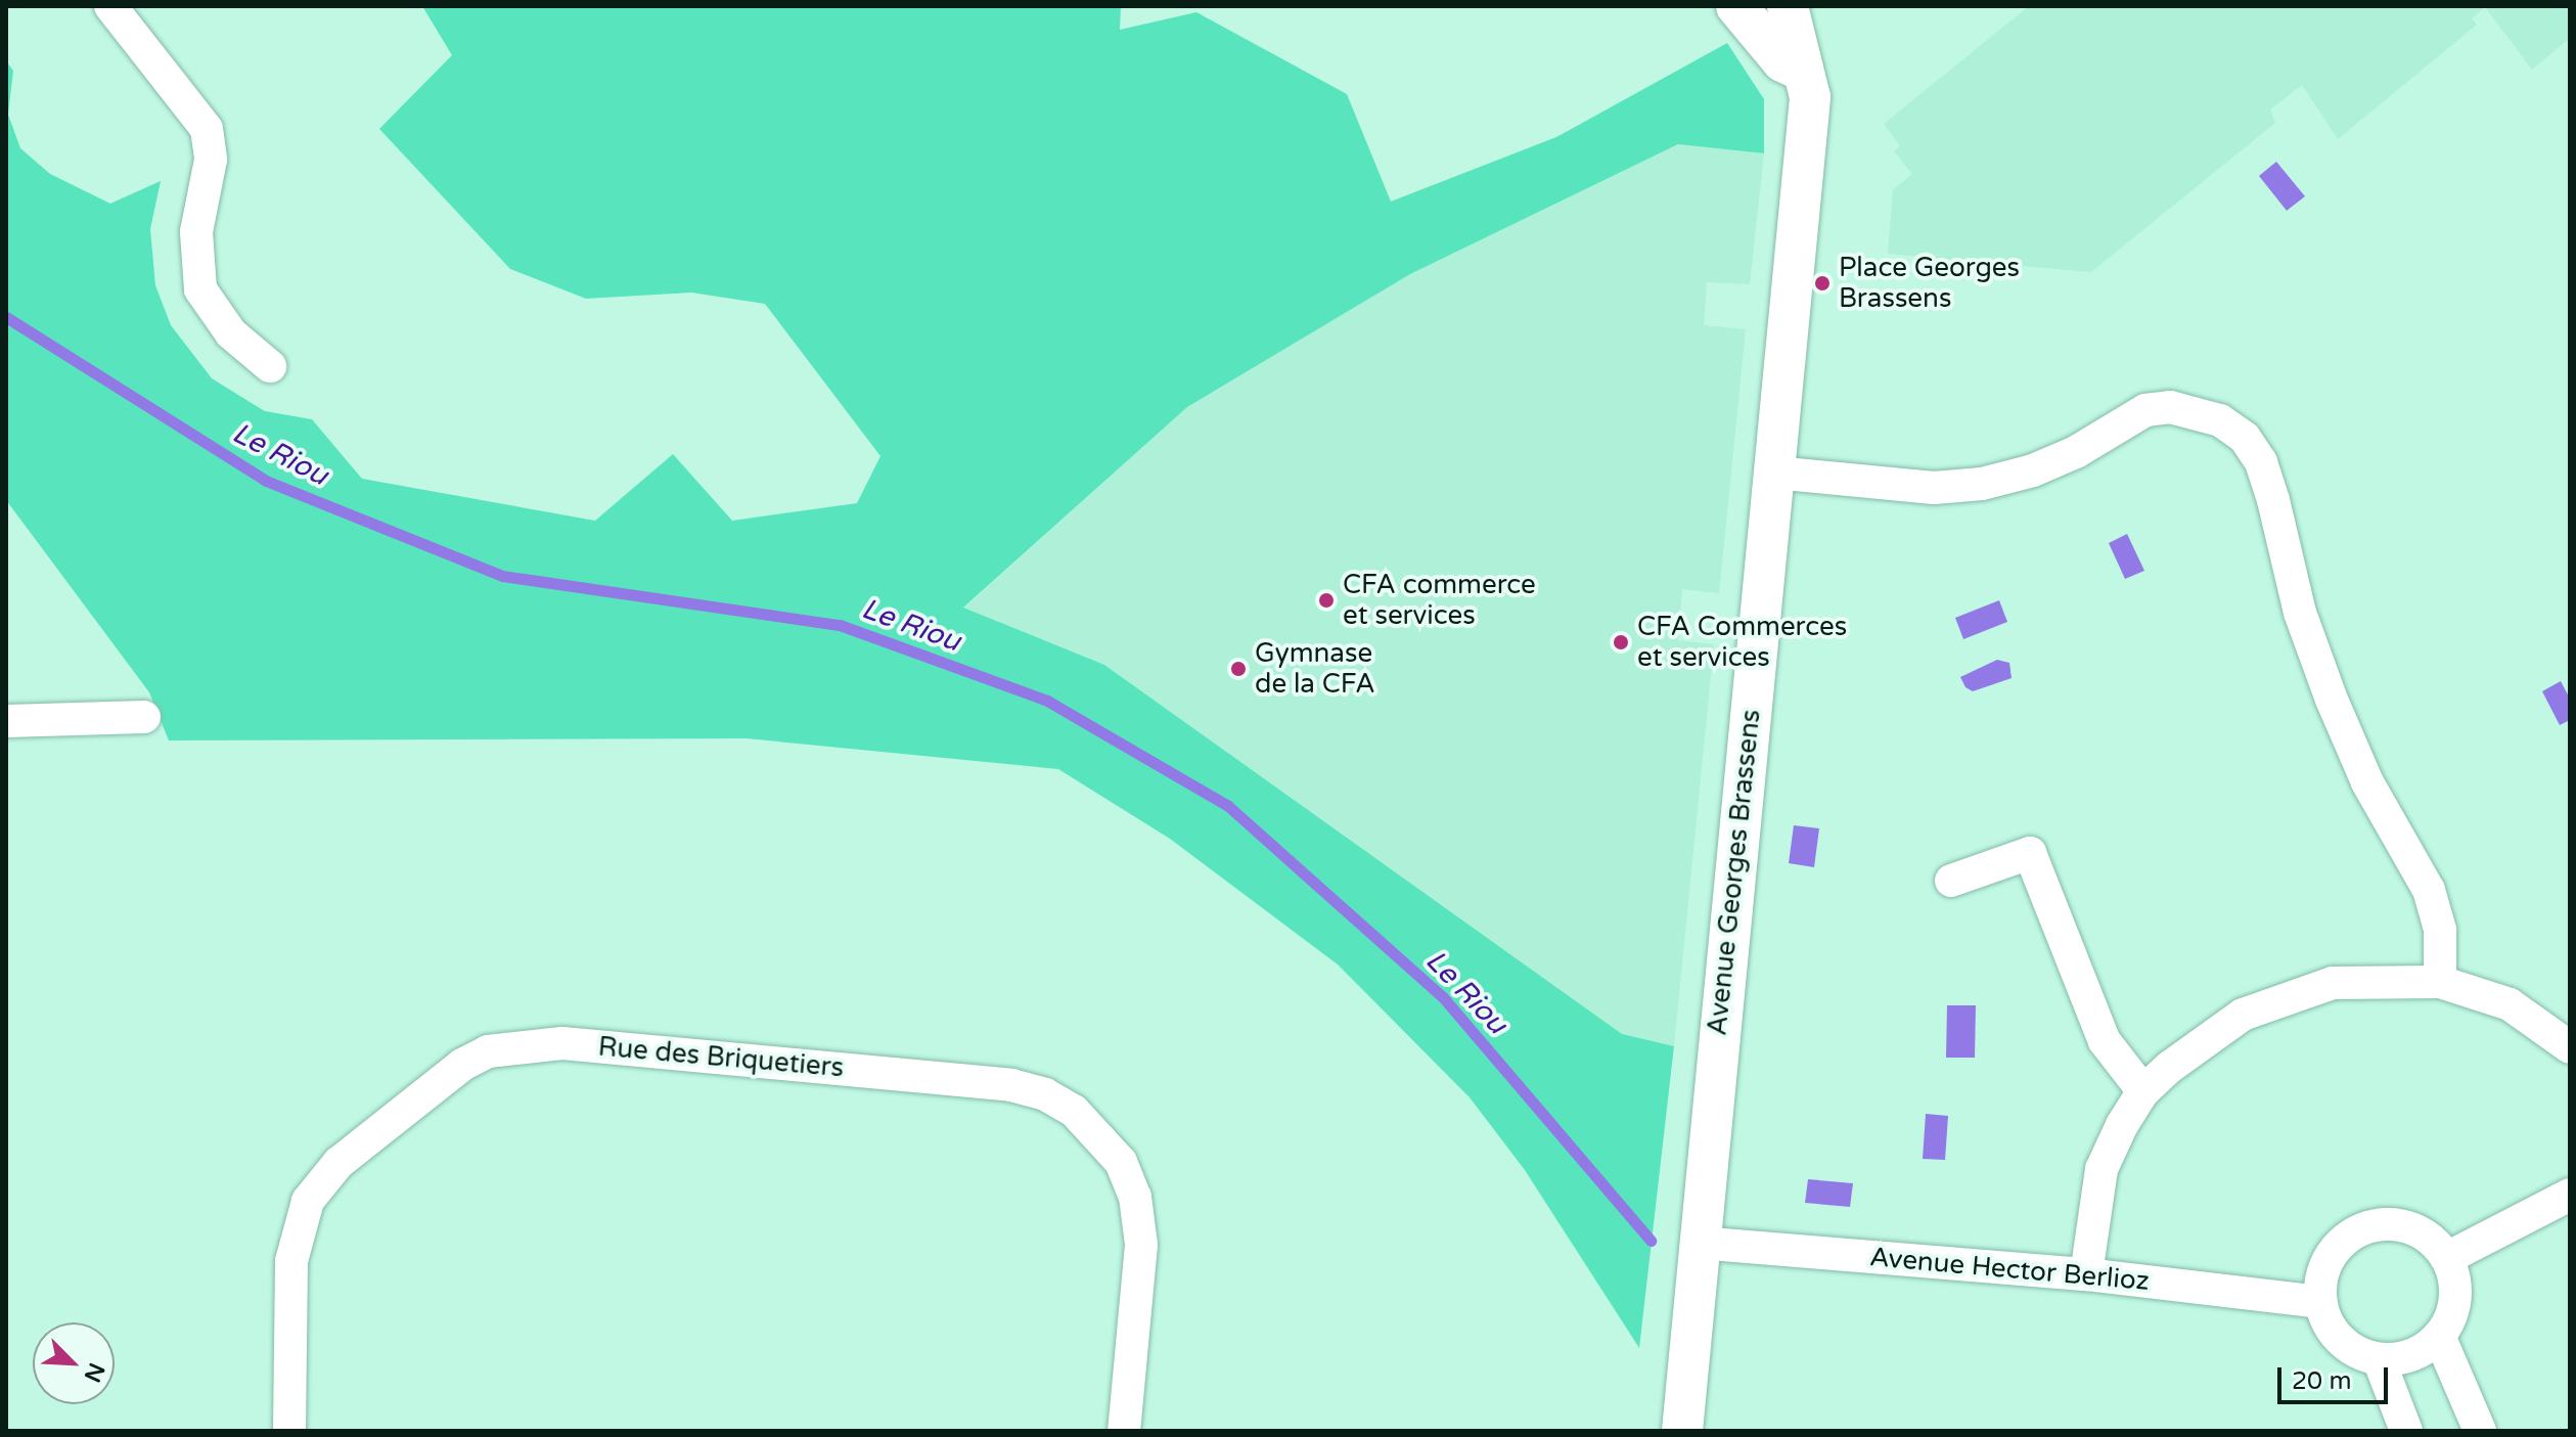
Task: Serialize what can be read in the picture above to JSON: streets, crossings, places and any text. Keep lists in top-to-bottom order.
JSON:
{
  "streets": {
    "street": ["Avenue Georges Brassens", "Rue des Briquetiers", "Avenue Hector Berlioz"]
  },
  "crossings": [
    ["Avenue Georges Brassens", "Avenue Hector Berlioz"]
  ],
  "water": ["Le Riou"],
  "places": [
    "Place Georges Brassens",
    "CFA commerce et services",
    "CFA Commerces et services",
    "Gymnase de la CFA"
  ],
  "scale_bar": "20 m",
  "north": "bottom right"
}
